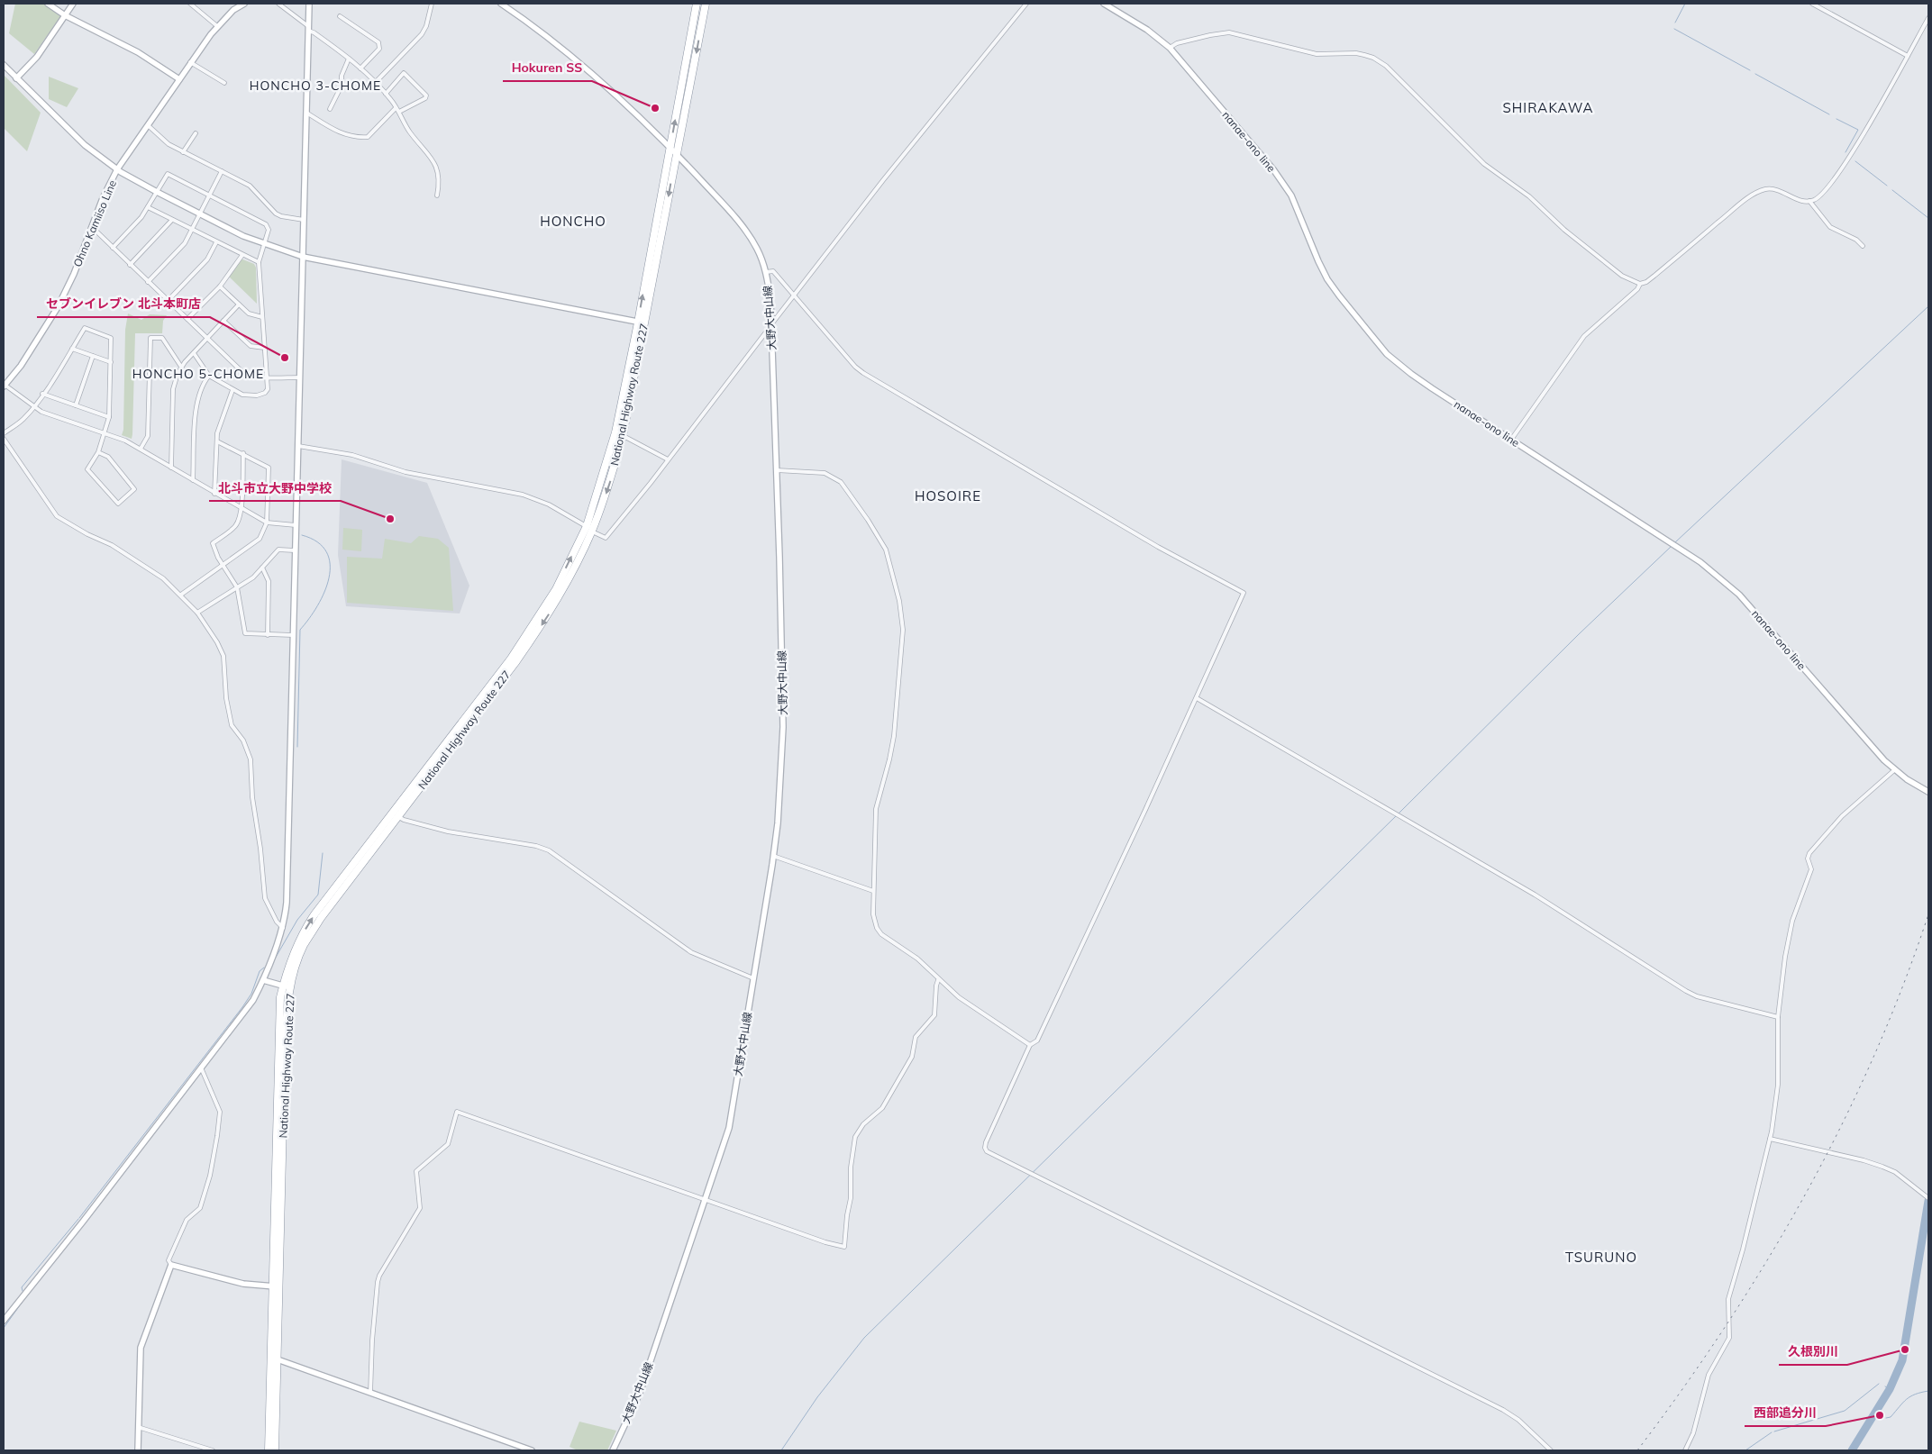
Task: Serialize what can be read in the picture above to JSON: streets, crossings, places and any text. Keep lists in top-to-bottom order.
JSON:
{
  "streets": {
    "highway": ["National Highway Route 227"],
    "main road": ["nanae-ono line", "Ohno Kamiiso Line", "大野大中山線"]
  },
  "crossings": [
    ["大野大中山線", "National Highway Route 227"]
  ],
  "districts": [
    "HONCHO 3-CHOME",
    "SHIRAKAWA",
    "HONCHO",
    "HONCHO 5-CHOME",
    "HOSOIRE",
    "TSURUNO"
  ],
  "places": [
    "Hokuren SS",
    "セブンイレブン 北斗本町店",
    "北斗市立大野中学校",
    "久根別川",
    "西部追分川"
  ]
}
